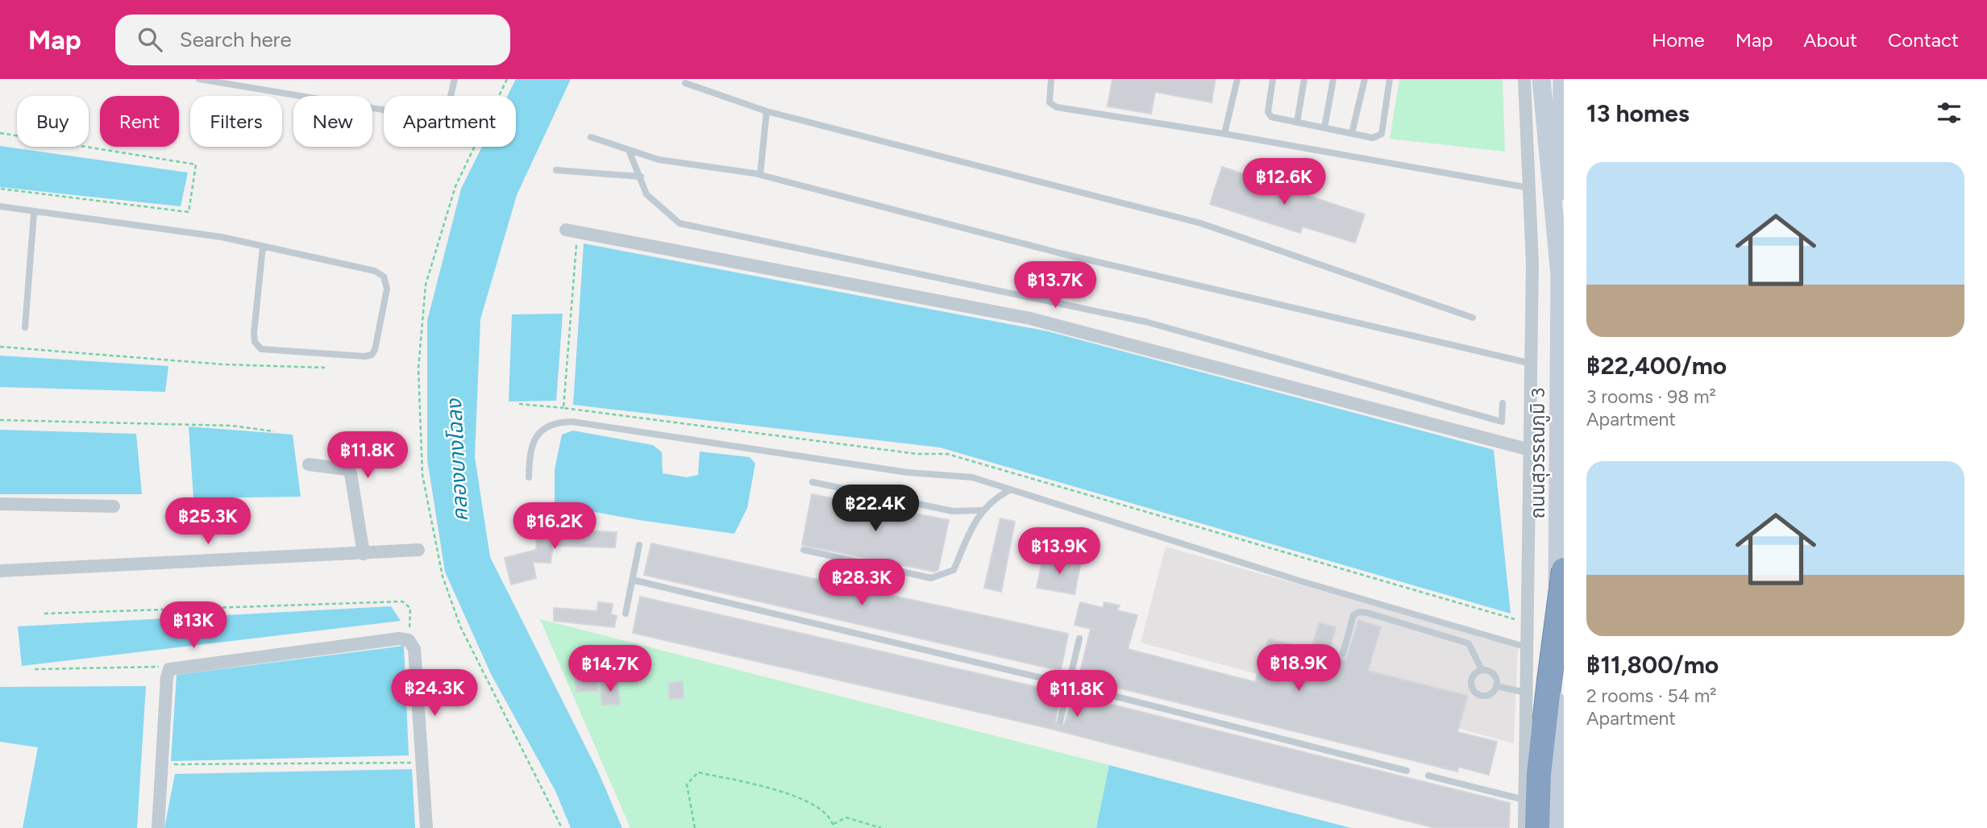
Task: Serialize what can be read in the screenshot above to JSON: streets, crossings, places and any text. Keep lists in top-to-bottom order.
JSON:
{
  "streets": {
    "main road": ["ถนนสุวรรณภูมิ 3"]
  },
  "water": ["คลองบางโฉลง"],
  "page": {
    "header": "Map",
    "search": "Search here",
    "nav": [
      "Home",
      "Map",
      "About",
      "Contact"
    ],
    "heading": "13 homes",
    "chip": [
      "Buy",
      "Rent",
      "Filters",
      "New",
      "Apartment"
    ],
    "list": [
      {
        "name": "฿22,400/mo",
        "note": "3 rooms · 98 m² · Apartment"
      },
      {
        "name": "฿11,800/mo",
        "note": "2 rooms · 54 m² · Apartment"
      }
    ],
    "price": [
      "฿12.6K",
      "฿13.7K",
      "฿11.8K",
      "฿22.4K",
      "฿25.3K",
      "฿16.2K",
      "฿13.9K",
      "฿28.3K",
      "฿13K",
      "฿18.9K",
      "฿14.7K",
      "฿24.3K",
      "฿11.8K"
    ]
  }
}
